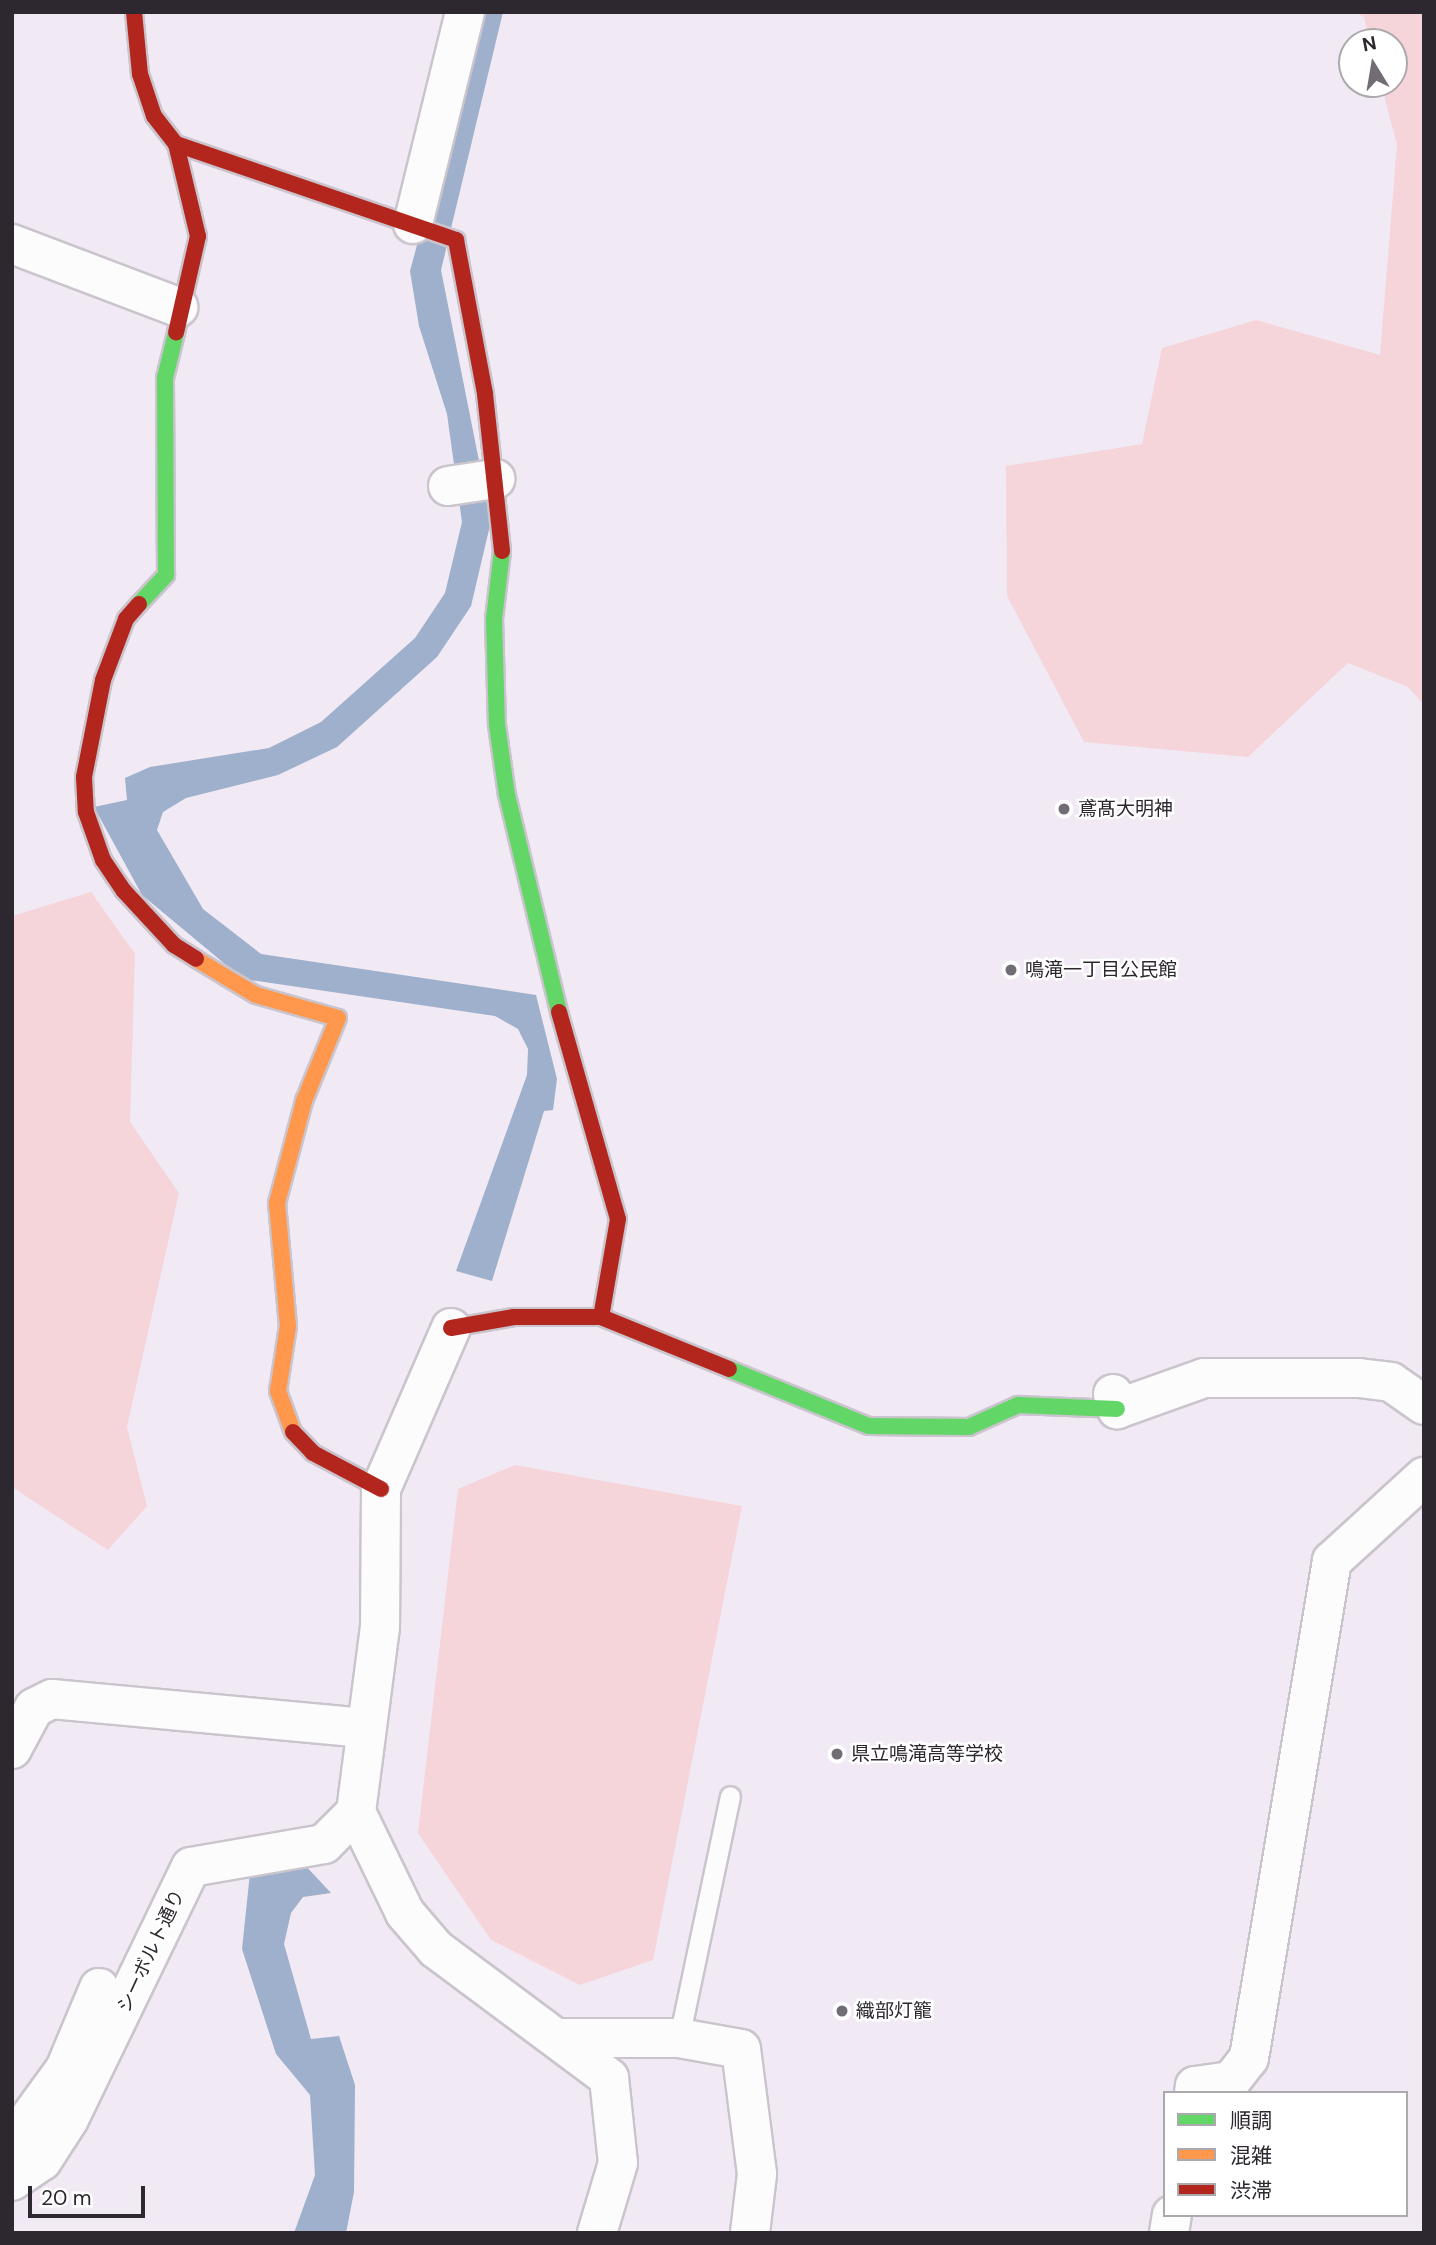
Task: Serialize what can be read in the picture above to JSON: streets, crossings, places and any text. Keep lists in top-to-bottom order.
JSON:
{
  "streets": {
    "street": ["シーボルト通り"]
  },
  "places": [
    "鳶髙大明神",
    "鳴滝一丁目公民館",
    "県立鳴滝高等学校",
    "織部灯籠"
  ],
  "legend": ["順調", "混雑", "渋滞"],
  "scale_bar": "20 m",
  "north": "top"
}
